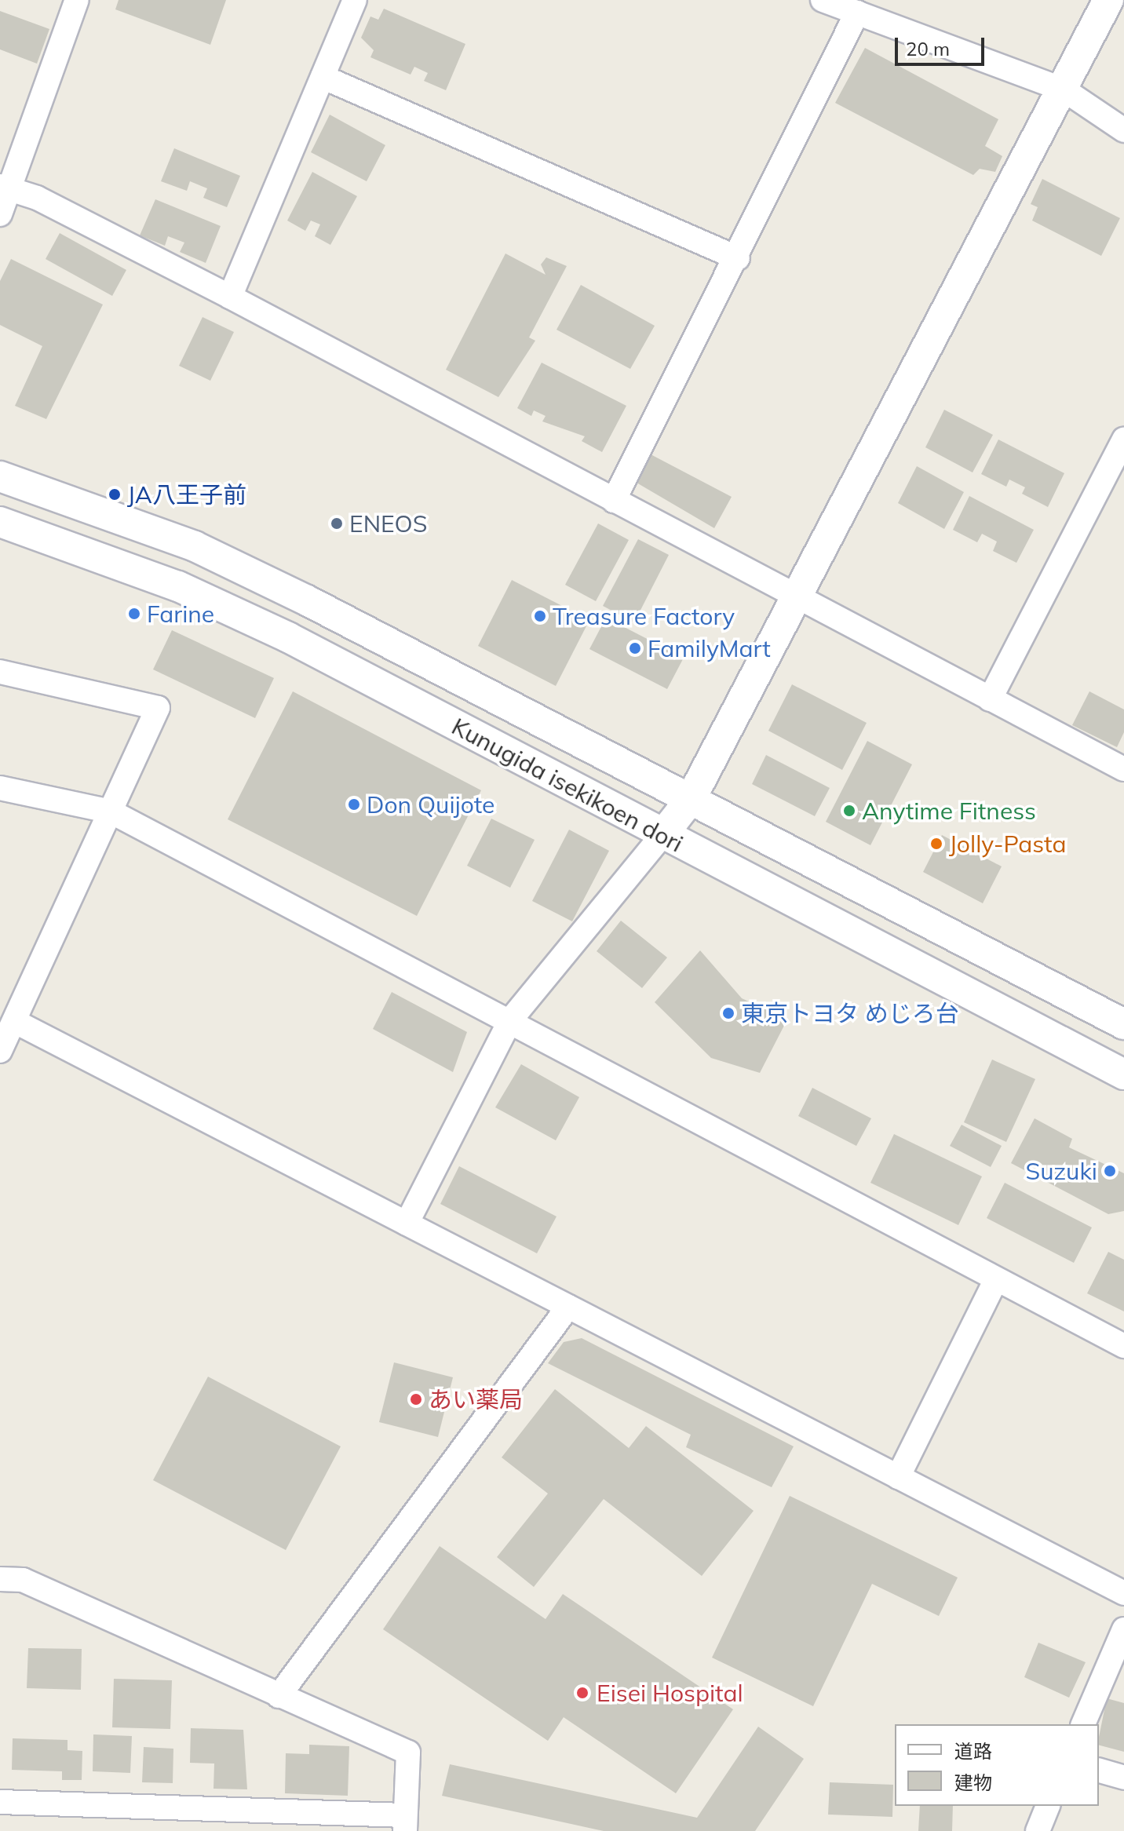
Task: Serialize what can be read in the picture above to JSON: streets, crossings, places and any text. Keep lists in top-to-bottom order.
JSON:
{
  "streets": {
    "street": ["Kunugida isekikoen dori"]
  },
  "places": [
    "JA八王子前",
    "ENEOS",
    "Farine",
    "Treasure Factory",
    "FamilyMart",
    "Don Quijote",
    "Anytime Fitness",
    "Jolly-Pasta",
    "東京トヨタ めじろ台",
    "Suzuki",
    "あい薬局",
    "Eisei Hospital"
  ],
  "legend": ["道路", "建物"],
  "scale_bar": "20 m"
}
